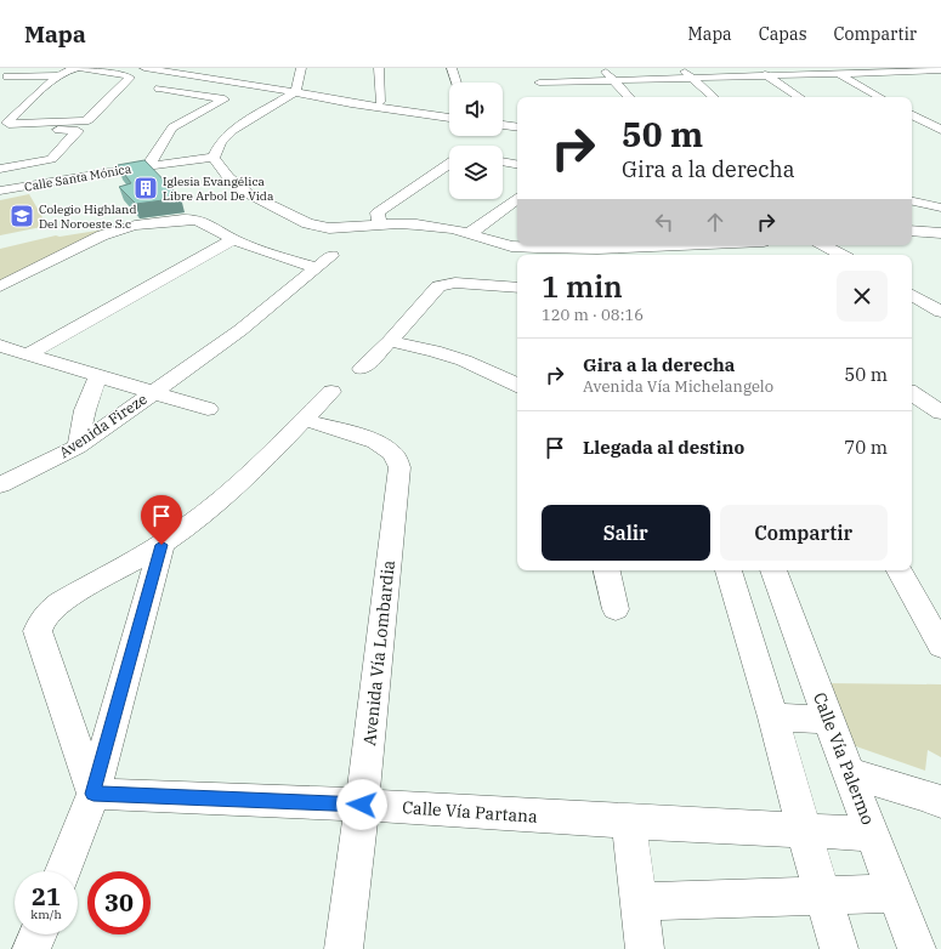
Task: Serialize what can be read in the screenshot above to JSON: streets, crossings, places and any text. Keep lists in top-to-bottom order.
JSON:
{
  "streets": {
    "street": [
      "Calle Santa Mónica",
      "Avenida Fireze",
      "Avenida Vía Lombardia",
      "Calle Vía Palermo",
      "Calle Vía Partana"
    ]
  },
  "crossings": [
    ["Avenida Vía Lombardia", "Calle Vía Partana"],
    ["Calle Vía Palermo", "Calle Vía Partana"]
  ],
  "places": {
    "building": ["Iglesia Evangélica Libre Arbol De Vida"],
    "school or university": ["Colegio Highland Del Noroeste S.c"]
  },
  "page": {
    "header": "Mapa",
    "nav": ["Mapa", "Capas", "Compartir"],
    "turn": ["50 m", "Gira a la derecha"],
    "heading": ["1 min", "120 m · 08:16"],
    "list": [
      {
        "name": "Gira a la derecha",
        "note": "Avenida Vía Michelangelo",
        "value": "50 m"
      },
      {
        "name": "Llegada al destino",
        "value": "70 m"
      }
    ],
    "buttons": ["Salir", "Compartir"],
    "speed": "21 km/h",
    "limit": "30"
  }
}
